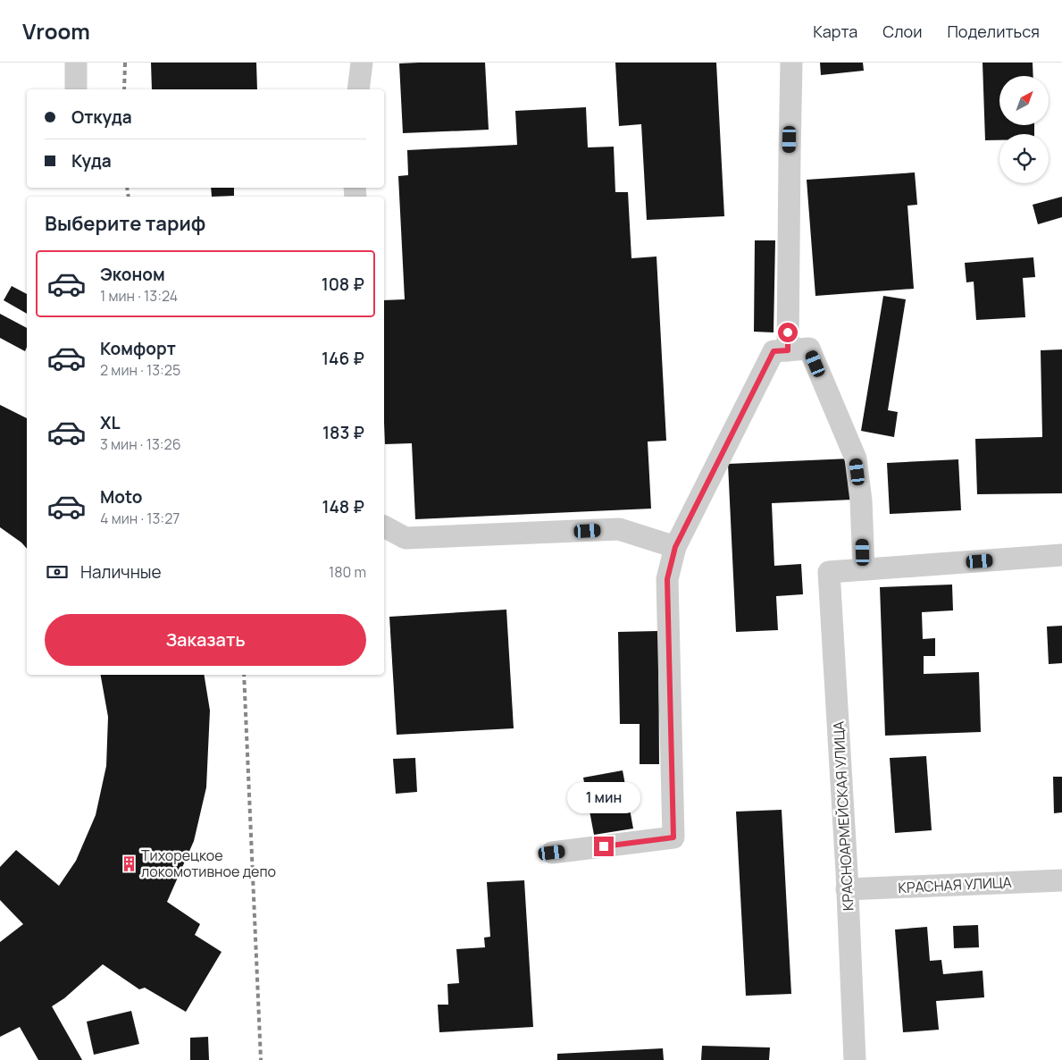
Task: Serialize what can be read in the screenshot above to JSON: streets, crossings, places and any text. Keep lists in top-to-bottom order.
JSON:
{
  "streets": {
    "street": ["КРАСНОАРМЕЙСКАЯ УЛИЦА", "КРАСНАЯ УЛИЦА"]
  },
  "crossings": [
    ["КРАСНОАРМЕЙСКАЯ УЛИЦА", "КРАСНАЯ УЛИЦА"]
  ],
  "places": {
    "building": ["Тихорецкое локомотивное депо"]
  },
  "north": "top right",
  "page": {
    "header": "Vroom",
    "nav": ["Карта", "Слои", "Поделиться"],
    "banner": ["Откуда", "Куда"],
    "heading": "Выберите тариф",
    "list": [
      {
        "name": "Эконом",
        "note": "1 мин · 13:24",
        "value": "108 ₽"
      },
      {
        "name": "Комфорт",
        "note": "2 мин · 13:25",
        "value": "146 ₽"
      },
      {
        "name": "XL",
        "note": "3 мин · 13:26",
        "value": "183 ₽"
      },
      {
        "name": "Moto",
        "note": "4 мин · 13:27",
        "value": "148 ₽"
      }
    ],
    "pay": ["Наличные", "180 m"],
    "buttons": "Заказать",
    "bubble": "1 мин"
  }
}
